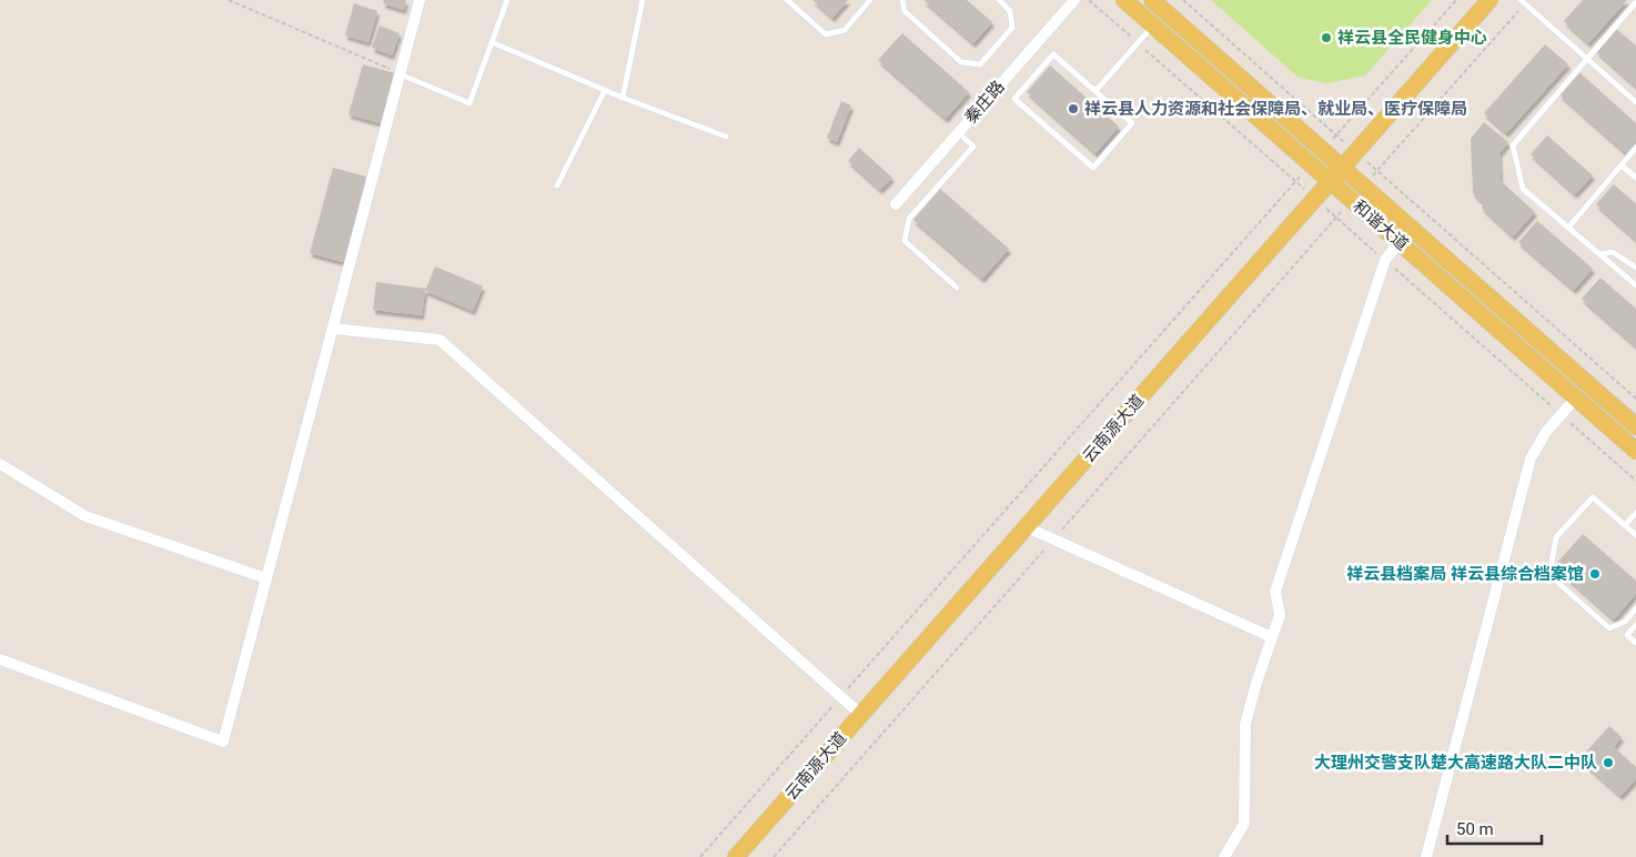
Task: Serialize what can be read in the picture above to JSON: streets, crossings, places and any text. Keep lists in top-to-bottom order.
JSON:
{
  "streets": {
    "main road": ["和谐大道", "云南源大道"],
    "street": ["秦庄路"]
  },
  "crossings": [
    ["和谐大道", "云南源大道"]
  ],
  "places": [
    "祥云县全民健身中心",
    "祥云县人力资源和社会保障局、就业局、医疗保障局",
    "祥云县档案局 祥云县综合档案馆",
    "大理州交警支队楚大高速路大队二中队"
  ],
  "scale_bar": "50 m"
}
